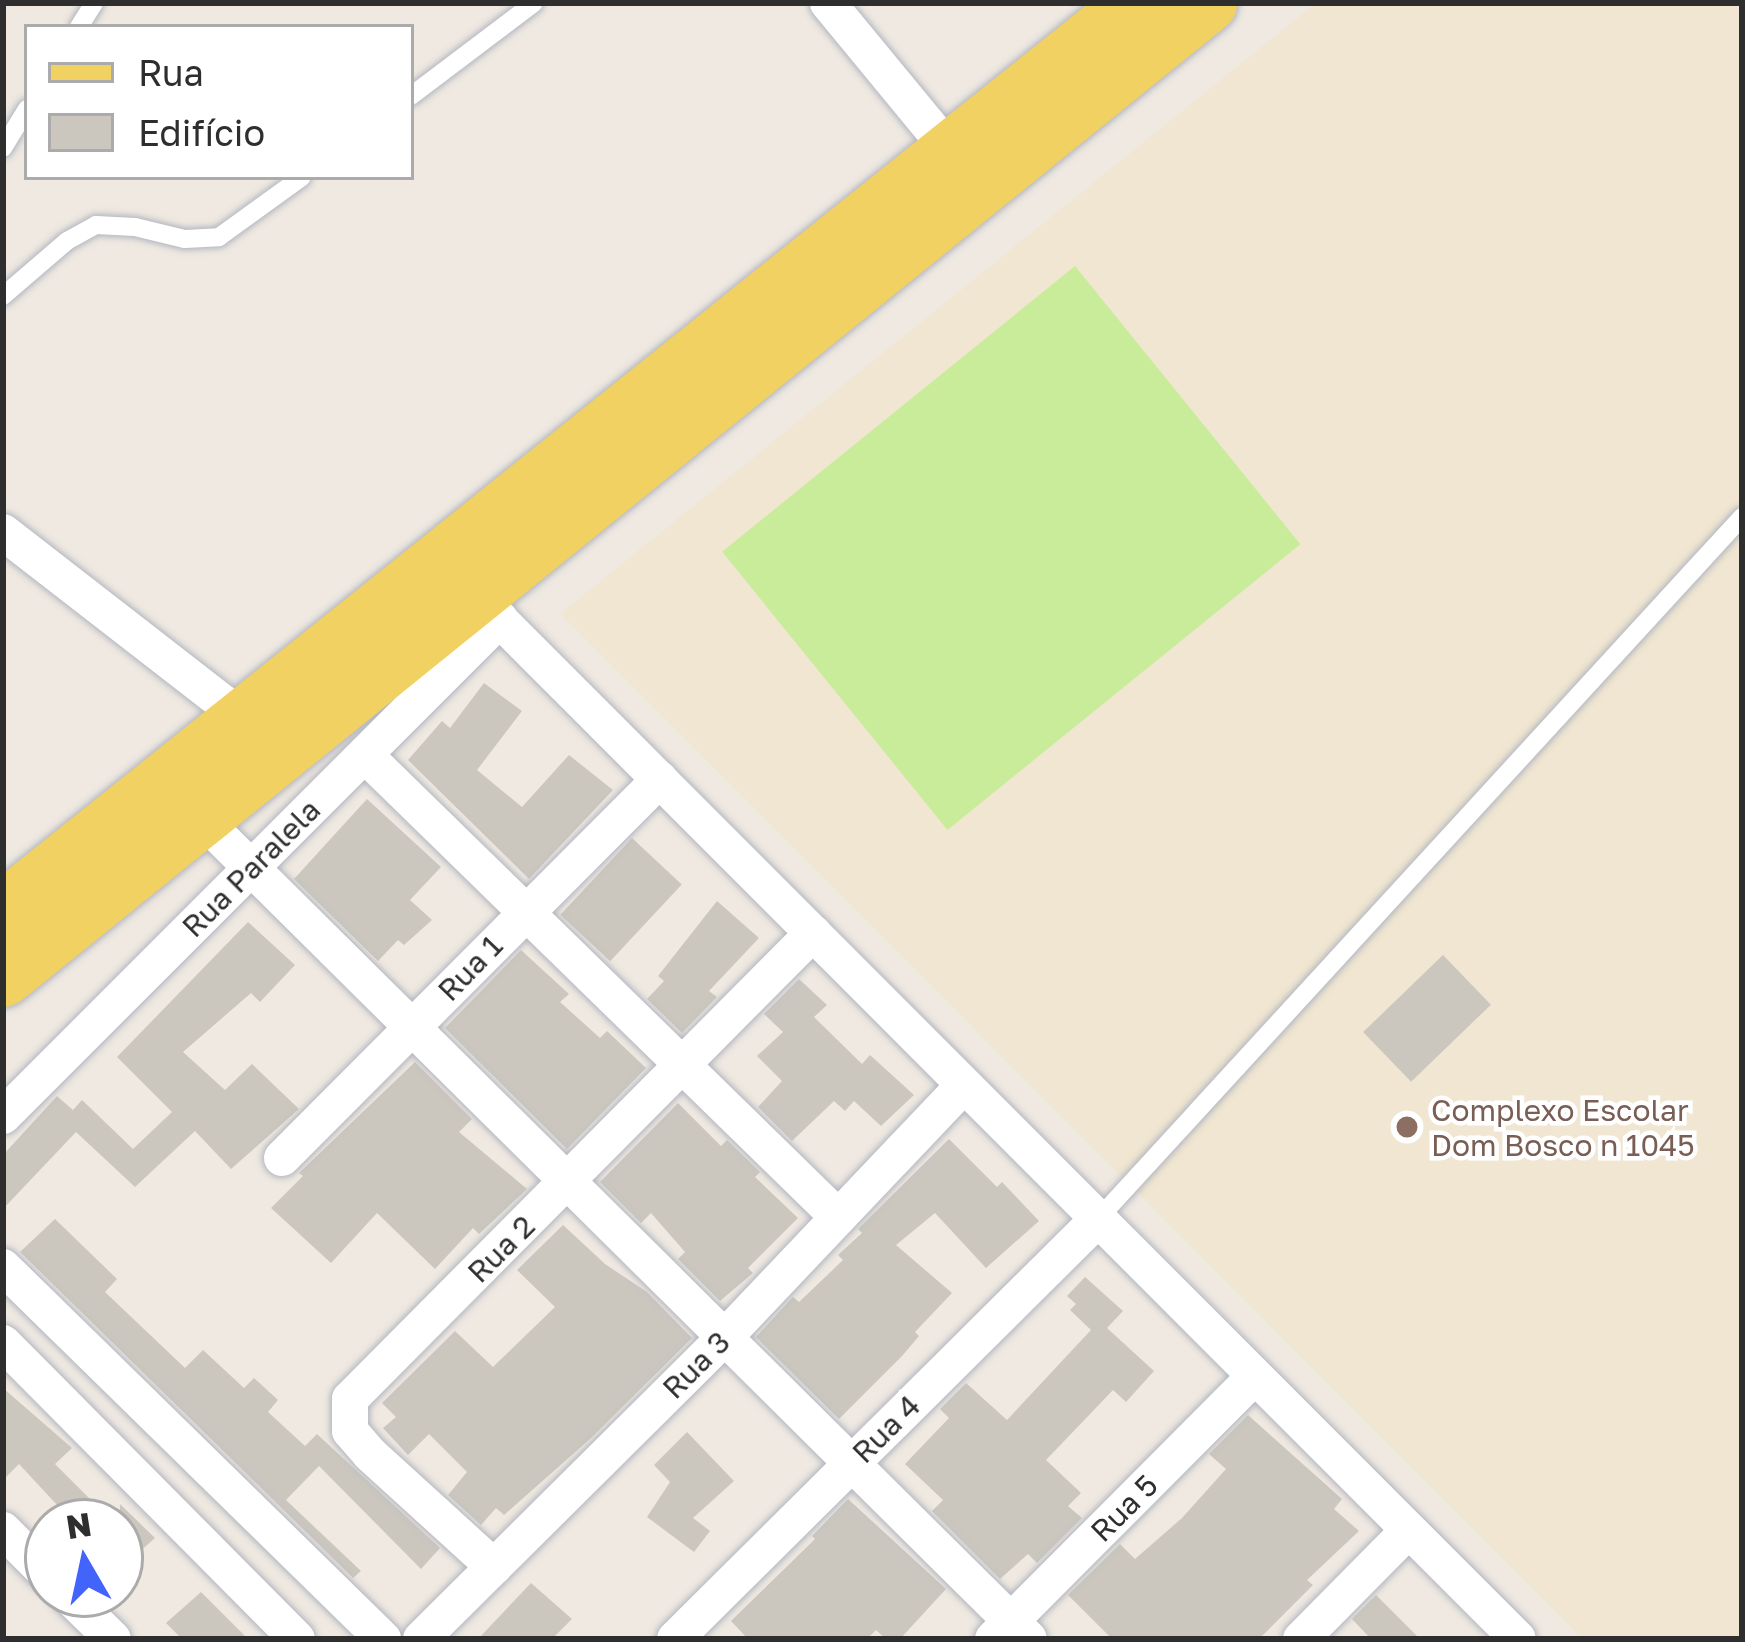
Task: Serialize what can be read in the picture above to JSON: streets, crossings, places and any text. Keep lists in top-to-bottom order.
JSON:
{
  "streets": {
    "street": [
      "Rua Paralela",
      "Rua 1",
      "Rua 2",
      "Rua 3",
      "Rua 4",
      "Rua 5"
    ]
  },
  "crossings": [
    ["Rua 2", "Rua 3"]
  ],
  "places": ["Complexo Escolar Dom Bosco n 1045"],
  "legend": ["Rua", "Edifício"],
  "north": "top"
}
